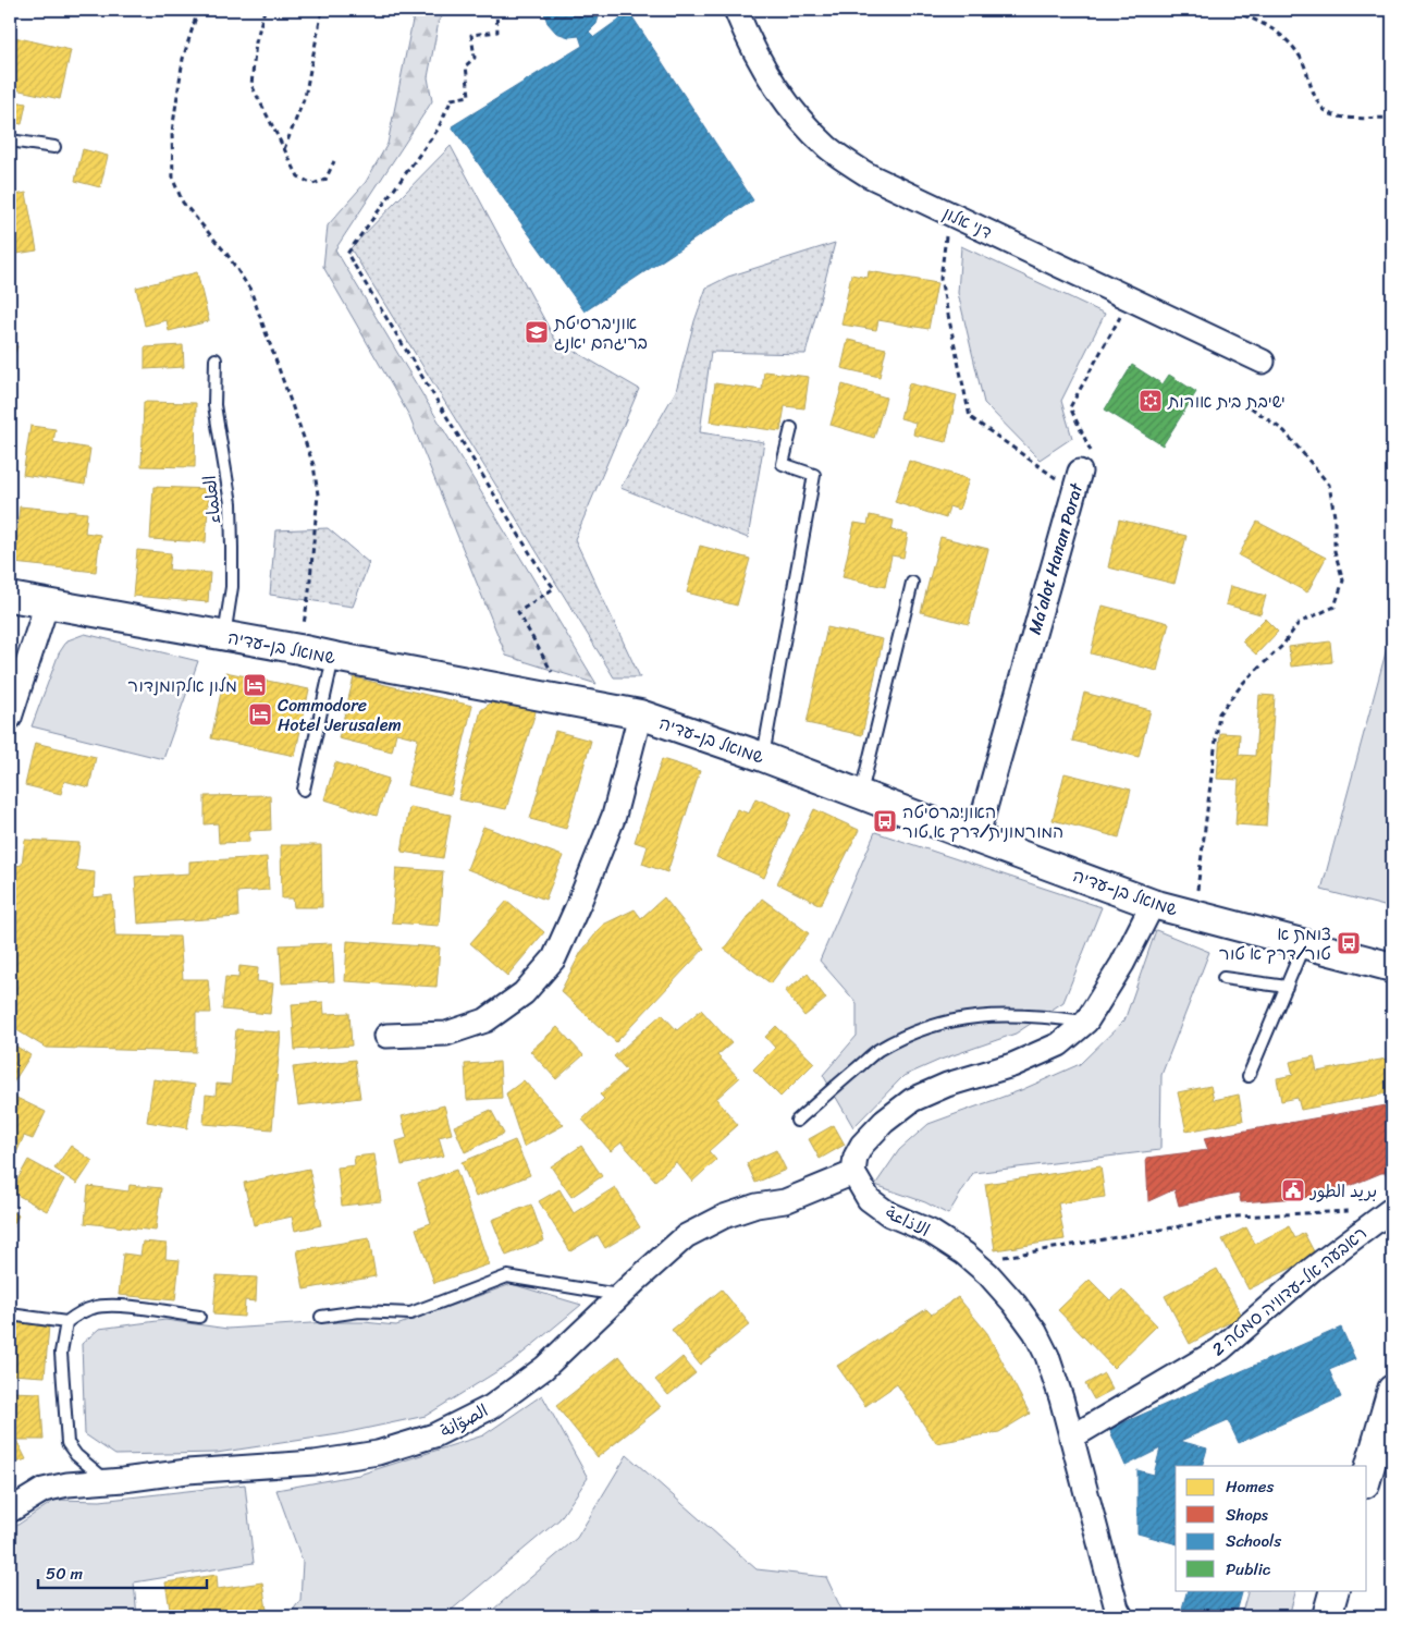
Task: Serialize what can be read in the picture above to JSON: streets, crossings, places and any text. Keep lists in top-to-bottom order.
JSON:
{
  "streets": {
    "street": [
      "דני אלון",
      "Ma’alot Hanan Porat",
      "שמואל בן-עדיה",
      "الاذاعة",
      "ראבעה אל-עדוויה סמטה 2",
      "الصوّانة"
    ],
    "lane": ["العلماء"]
  },
  "crossings": [
    ["דני אלון", "Ma’alot Hanan Porat"],
    ["العلماء", "שמואל בן-עדיה"],
    ["Ma’alot Hanan Porat", "שמואל בן-עדיה"],
    ["الاذاعة", "ראבעה אל-עדוויה סמטה 2"],
    ["الاذاعة", "الصوّانة"]
  ],
  "places": {
    "school or university": ["אוניברסיטת בריגהם יאנג"],
    "synagogue": ["ישיבת בית אורות"],
    "hotel": ["מלון אלקומנדור", "Commodore Hotel Jerusalem"],
    "bus stop": ["האוניברסיטה המורמונית/דרך א טור", "צומת א טור/דרך א טור"],
    "public building": ["بريد الطور"]
  },
  "legend": [
    "Homes",
    "Shops",
    "Schools",
    "Public"
  ],
  "scale_bar": "50 m"
}
